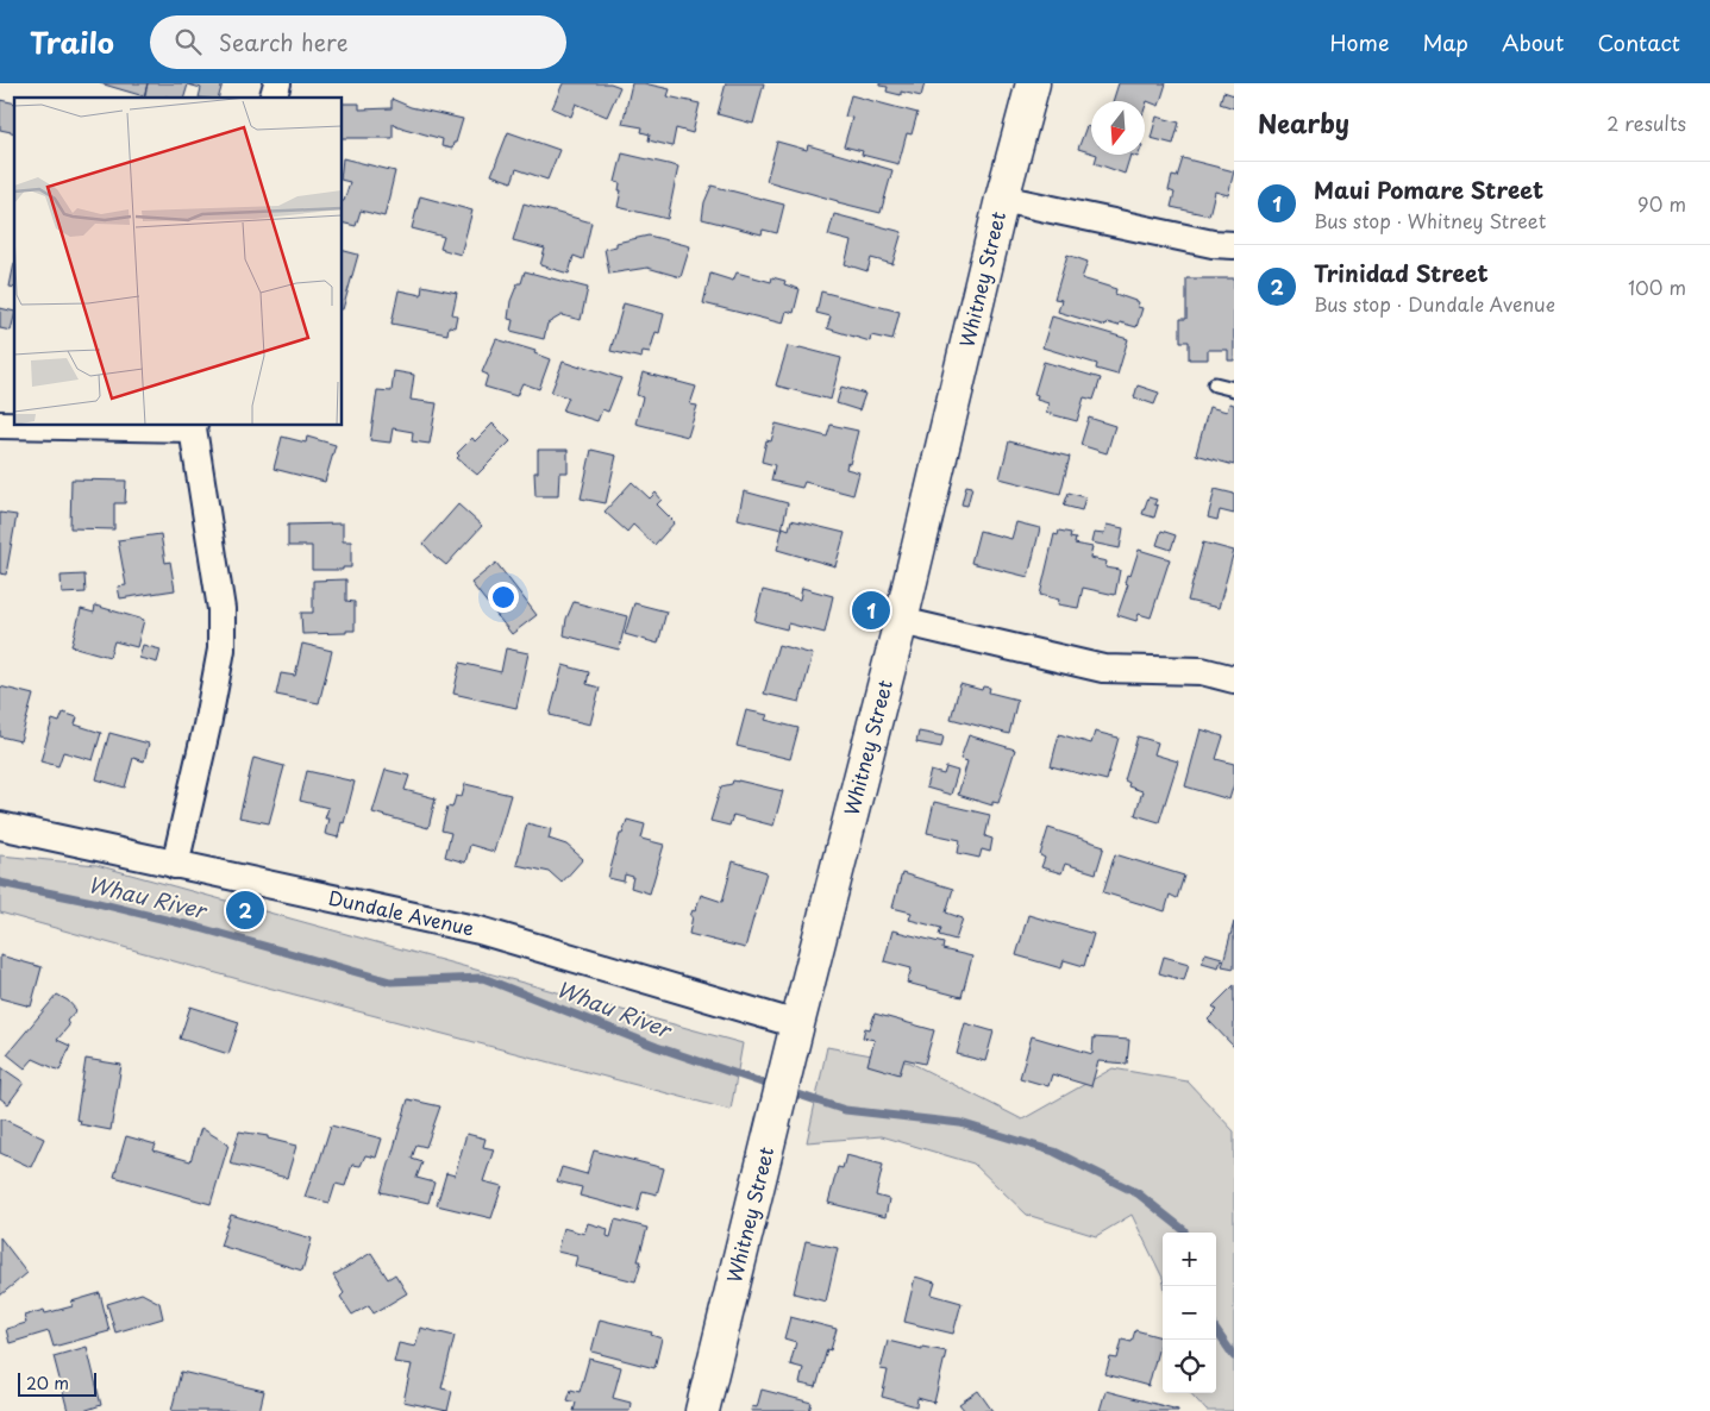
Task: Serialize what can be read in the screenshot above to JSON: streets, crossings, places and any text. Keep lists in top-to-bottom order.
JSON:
{
  "streets": {
    "street": ["Whitney Street", "Dundale Avenue"]
  },
  "crossings": [
    ["Whitney Street", "Dundale Avenue"]
  ],
  "water": ["Whau River"],
  "scale_bar": "20 m",
  "north": "bottom",
  "page": {
    "header": "Trailo",
    "search": "Search here",
    "nav": [
      "Home",
      "Map",
      "About",
      "Contact"
    ],
    "heading": ["Nearby", "2 results"],
    "list": [
      {
        "mark": "1",
        "name": "Maui Pomare Street",
        "note": "Bus stop · Whitney Street",
        "value": "90 m"
      },
      {
        "mark": "2",
        "name": "Trinidad Street",
        "note": "Bus stop · Dundale Avenue",
        "value": "100 m"
      }
    ],
    "pins": ["1", "2"],
    "map_buttons": ["+", "−"],
    "scale": "20 m"
  }
}
